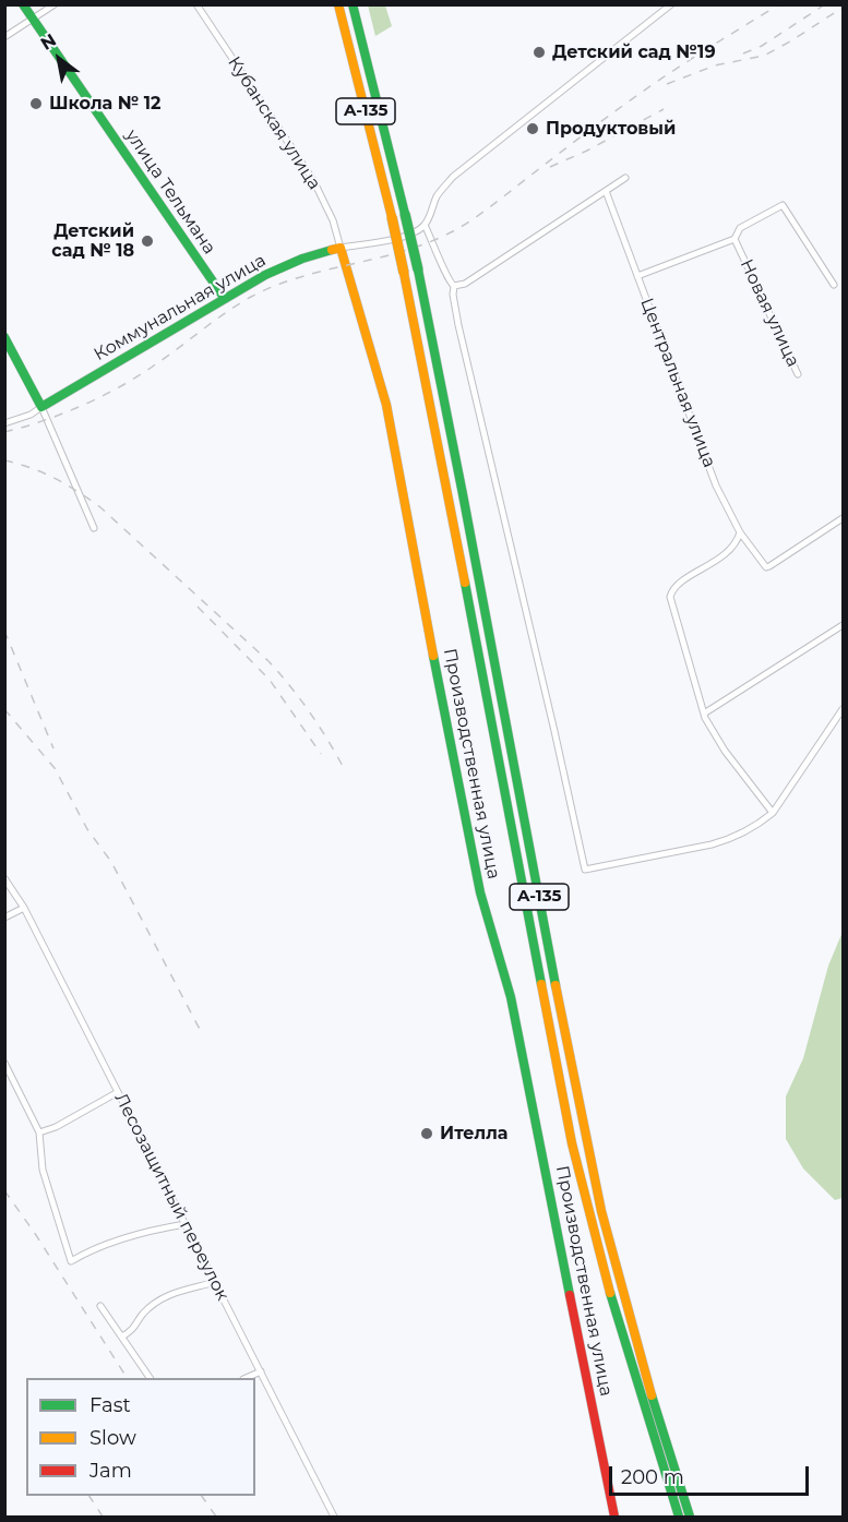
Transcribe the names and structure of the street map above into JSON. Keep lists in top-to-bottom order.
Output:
{
  "streets": {
    "main road": [
      "А-135",
      "улица Тельмана",
      "Коммунальная улица",
      "Производственная улица"
    ],
    "street": [
      "Кубанская улица",
      "Новая улица",
      "Центральная улица",
      "Лесозащитный переулок"
    ]
  },
  "crossings": [
    ["Кубанская улица", "Коммунальная улица"],
    ["Кубанская улица", "Производственная улица"],
    ["улица Тельмана", "Коммунальная улица"],
    ["Коммунальная улица", "Производственная улица"],
    ["Новая улица", "Центральная улица"]
  ],
  "places": [
    "Детский сад №19",
    "Школа № 12",
    "Продуктовый",
    "Детский сад № 18",
    "Ителла"
  ],
  "legend": ["Fast", "Slow", "Jam"],
  "scale_bar": "200 m",
  "north": "top left"
}
